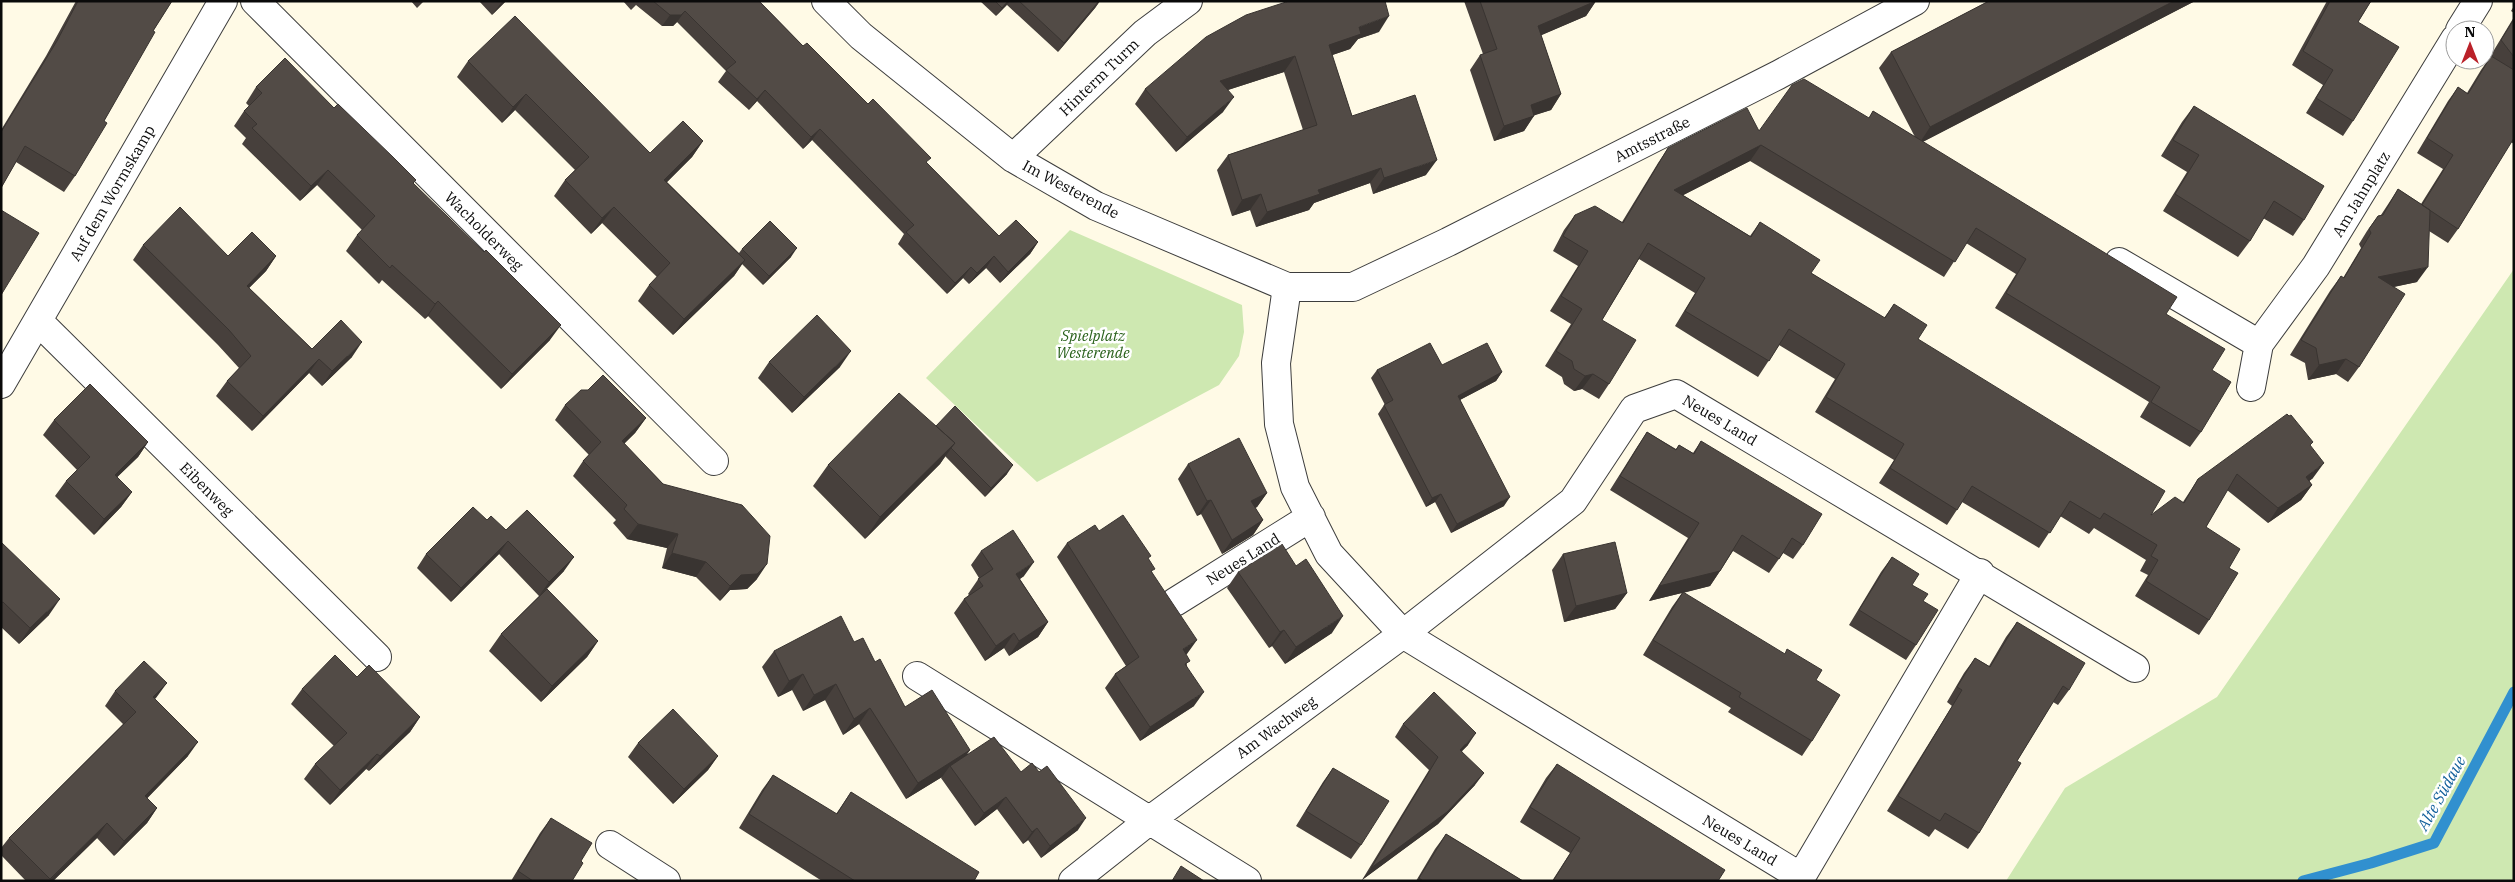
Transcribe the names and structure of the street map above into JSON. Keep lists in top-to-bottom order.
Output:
{
  "streets": {
    "street": [
      "Hinterm Turm",
      "Amtsstraße",
      "Im Westerende",
      "Auf dem Wormskamp",
      "Am Jahnplatz",
      "Wacholderweg",
      "Neues Land",
      "Eibenweg",
      "Am Wachweg"
    ]
  },
  "crossings": [
    ["Hinterm Turm", "Im Westerende"],
    ["Amtsstraße", "Im Westerende"],
    ["Im Westerende", "Neues Land"],
    ["Auf dem Wormskamp", "Eibenweg"],
    ["Neues Land", "Am Wachweg"]
  ],
  "water": ["Alte Südaue"],
  "parks": ["Spielplatz Westerende"],
  "north": "top"
}
